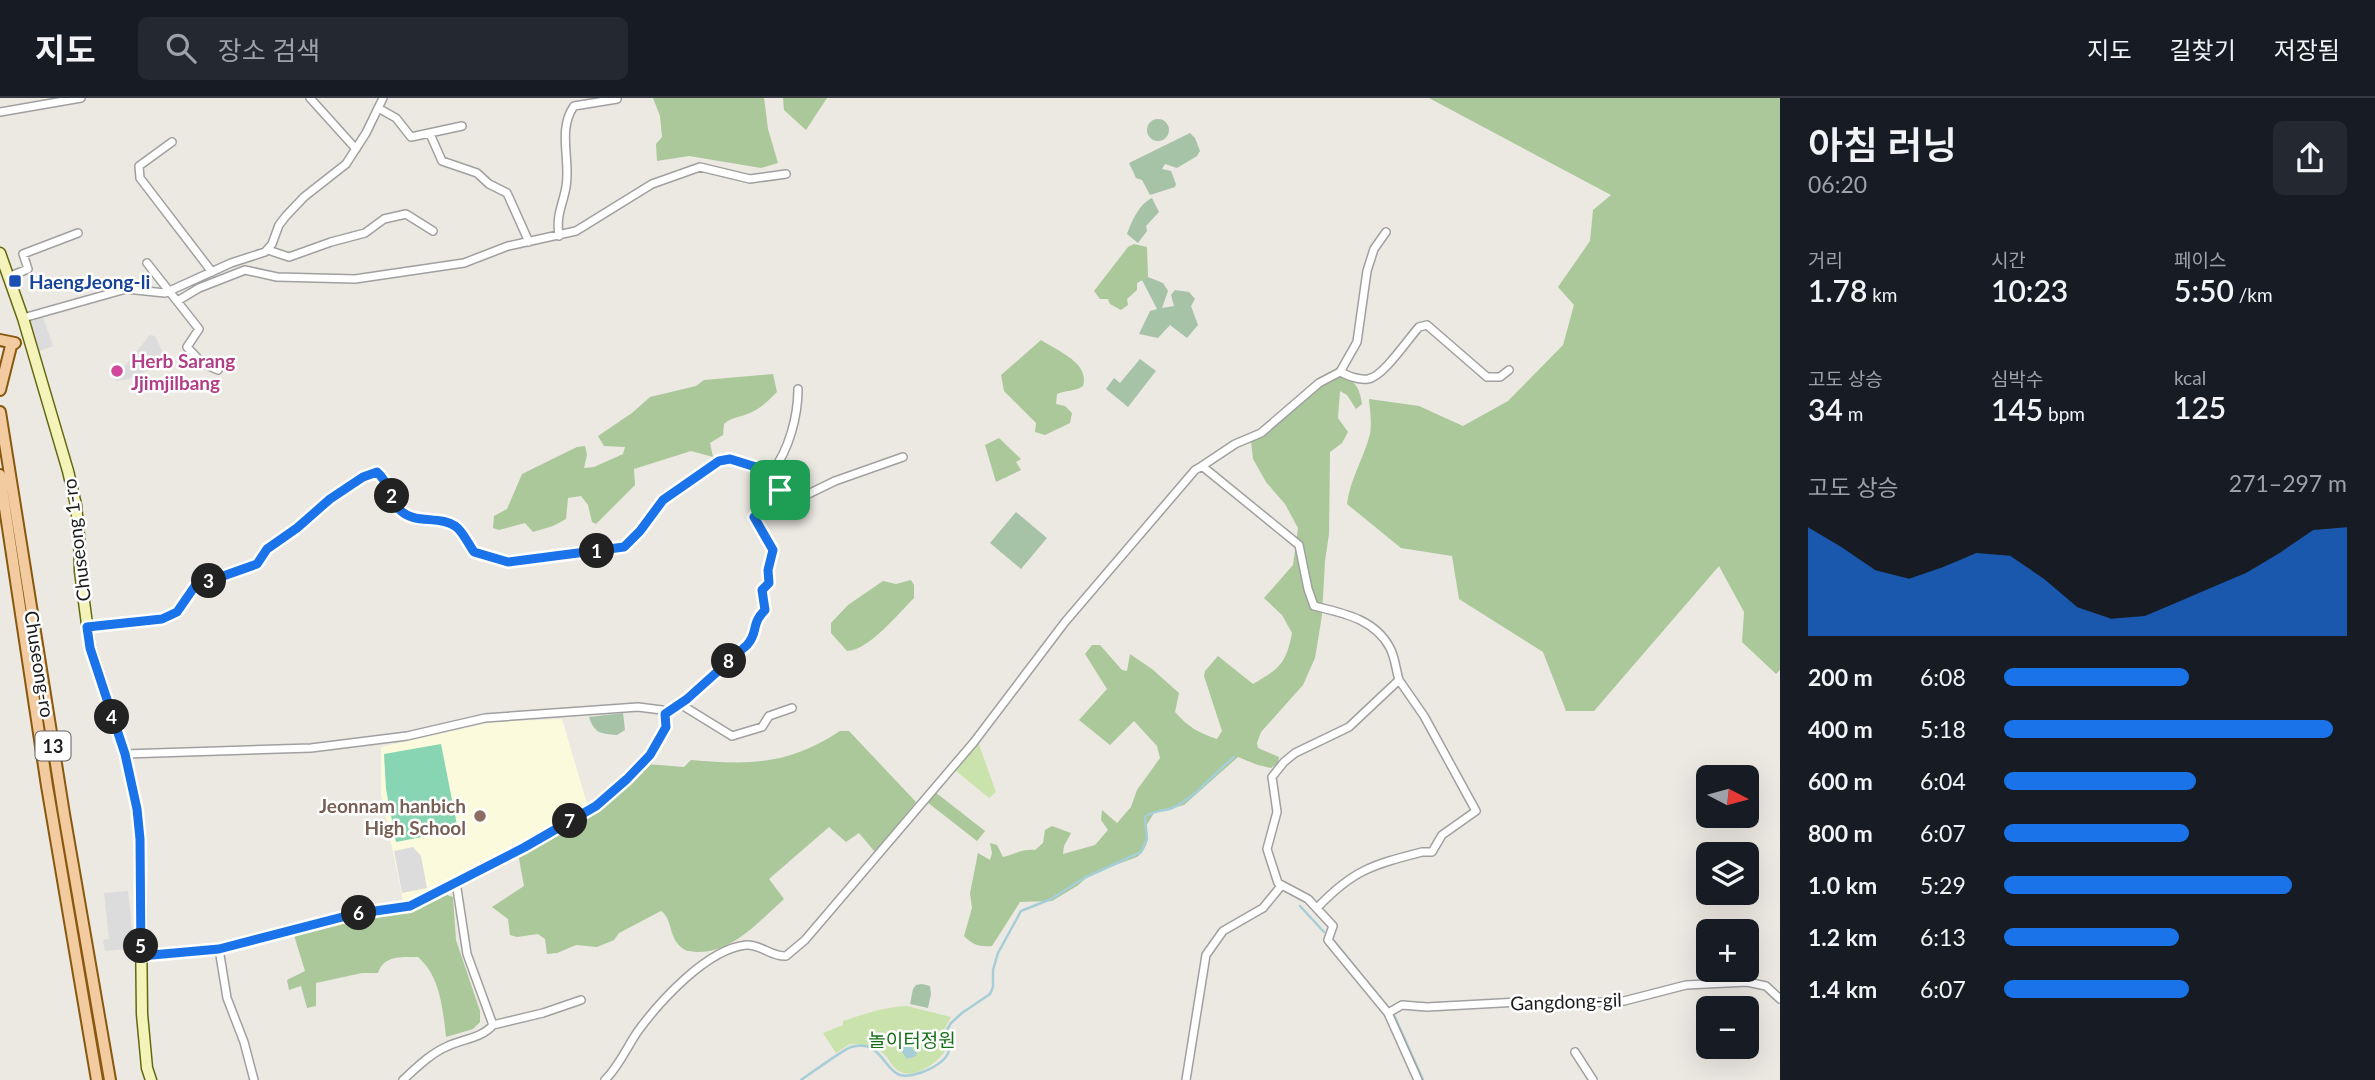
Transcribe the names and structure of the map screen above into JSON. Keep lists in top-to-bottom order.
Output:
{
  "streets": {
    "main road": ["Chuseong-ro", "13"],
    "street": ["Chuseong 1-ro", "Gangdong-gil"]
  },
  "parks": ["놀이터정원"],
  "places": {
    "transit": ["HaengJeong-li"],
    "other": ["Herb Sarang Jjimjilbang", "Jeonnam hanbich High School"]
  },
  "north": "right",
  "page": {
    "header": "지도",
    "search": "장소 검색",
    "nav": ["지도", "길찾기", "저장됨"],
    "heading": ["아침 러닝", "06:20"],
    "stats": [
      ["거리", "1.78 km"],
      ["시간", "10:23"],
      ["페이스", "5:50 /km"],
      ["고도 상승", "34 m"],
      ["심박수", "145 bpm"],
      ["kcal", "125"]
    ],
    "chart": ["고도 상승", "271–297 m"],
    "pins": [
      "2",
      "1",
      "3",
      "8",
      "4",
      "7",
      "6",
      "5"
    ],
    "list": [
      {
        "name": "200 m",
        "note": "6:08"
      },
      {
        "name": "400 m",
        "note": "5:18"
      },
      {
        "name": "600 m",
        "note": "6:04"
      },
      {
        "name": "800 m",
        "note": "6:07"
      },
      {
        "name": "1.0 km",
        "note": "5:29"
      },
      {
        "name": "1.2 km",
        "note": "6:13"
      },
      {
        "name": "1.4 km",
        "note": "6:07"
      }
    ],
    "map_buttons": ["+", "−"]
  }
}
